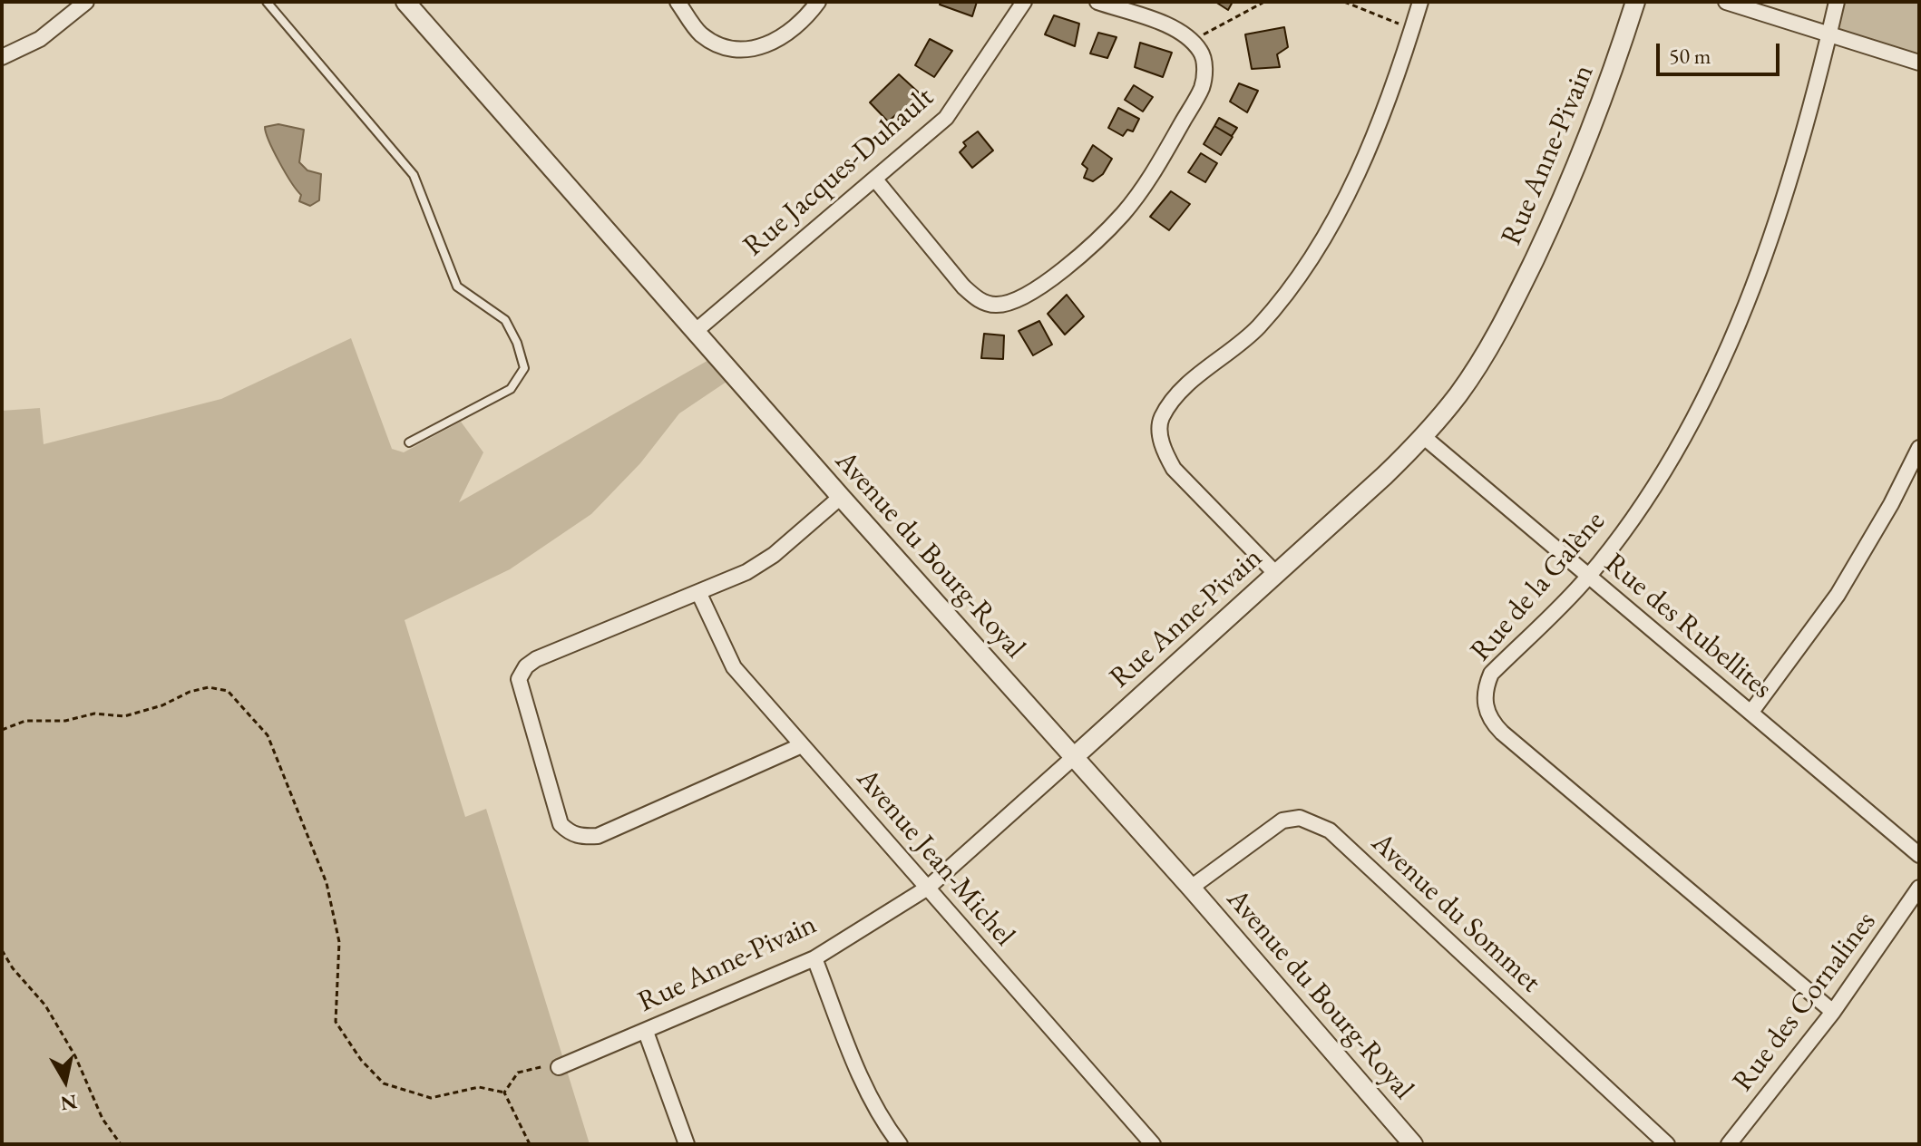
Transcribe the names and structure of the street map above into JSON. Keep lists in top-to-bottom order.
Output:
{
  "streets": {
    "street": [
      "Rue Anne-Pivain",
      "Rue Jacques-Duhault",
      "Avenue du Bourg-Royal",
      "Rue de la Galène",
      "Rue des Rubellites",
      "Avenue Jean-Michel",
      "Avenue du Sommet",
      "Rue des Cornalines"
    ]
  },
  "crossings": [
    ["Rue Anne-Pivain", "Avenue du Bourg-Royal"],
    ["Rue Anne-Pivain", "Rue des Rubellites"],
    ["Rue Anne-Pivain", "Avenue Jean-Michel"],
    ["Rue Jacques-Duhault", "Avenue du Bourg-Royal"],
    ["Avenue du Bourg-Royal", "Avenue du Sommet"],
    ["Rue de la Galène", "Rue des Rubellites"],
    ["Rue de la Galène", "Rue des Cornalines"]
  ],
  "scale_bar": "50 m",
  "north": "bottom"
}
